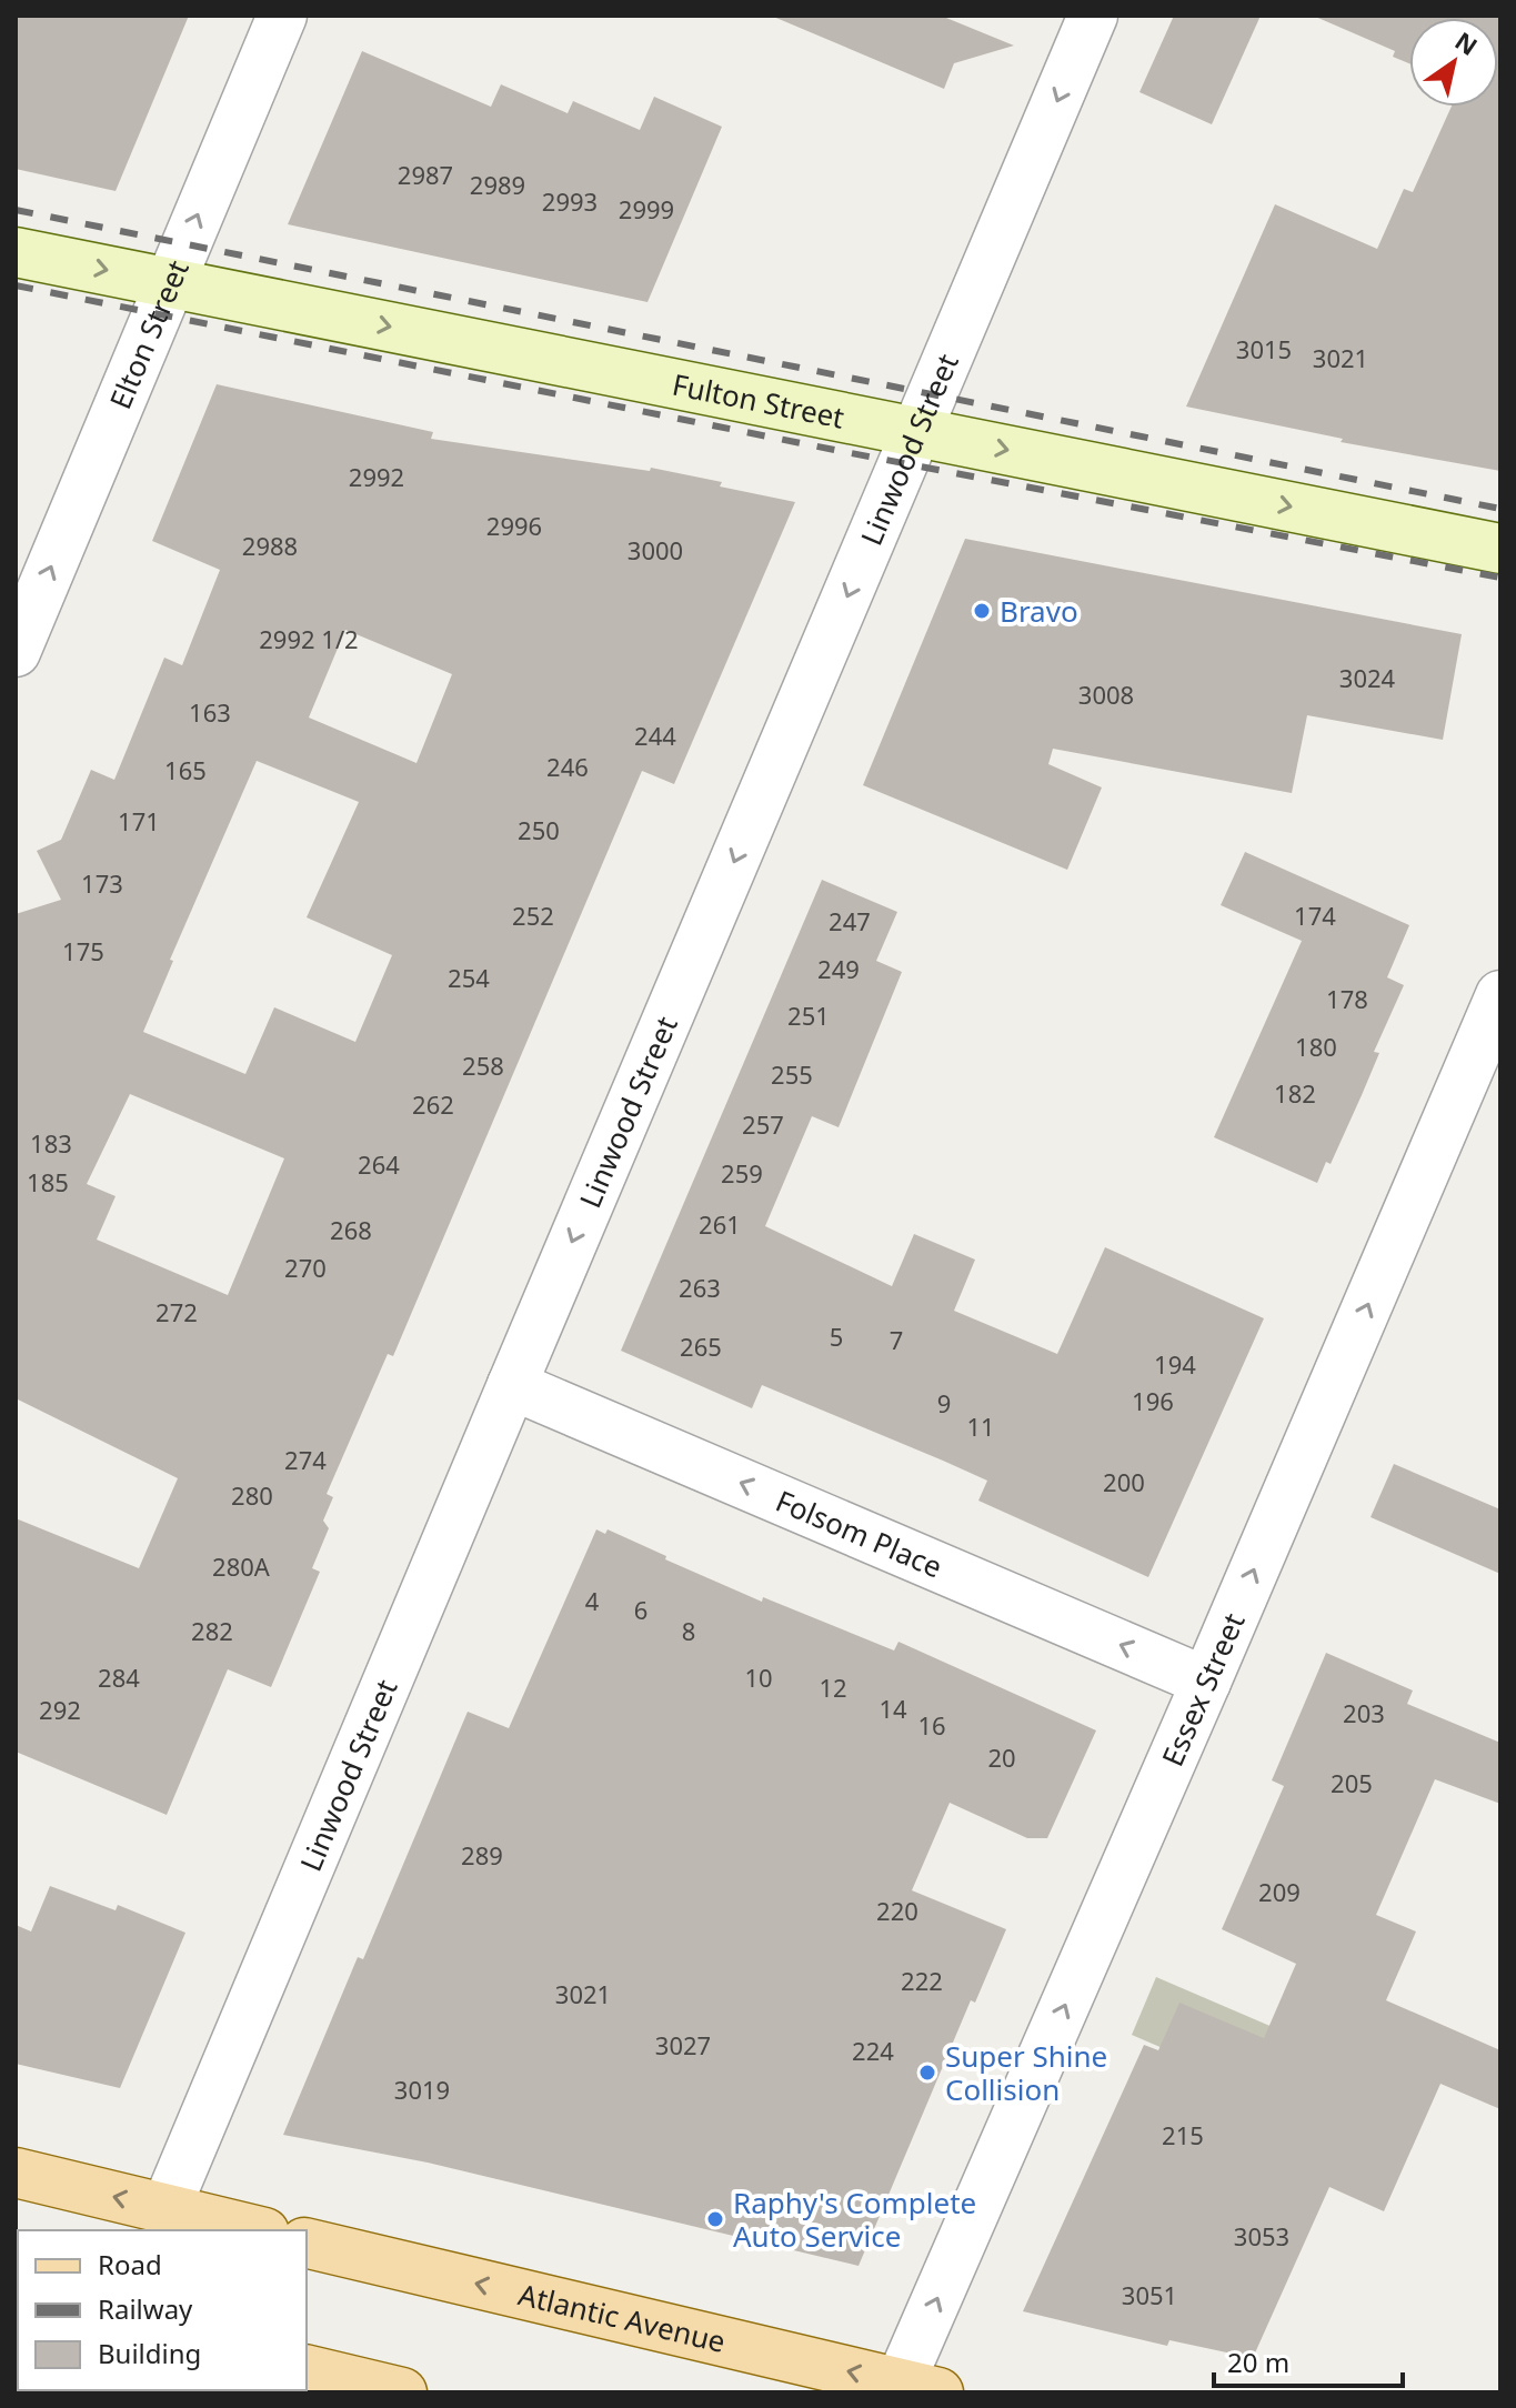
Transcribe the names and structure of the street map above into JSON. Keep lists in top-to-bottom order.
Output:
{
  "streets": {
    "main road": ["Atlantic Avenue"],
    "street": [
      "Elton Street",
      "Fulton Street",
      "Linwood Street",
      "Folsom Place",
      "Essex Street"
    ]
  },
  "crossings": [
    ["Elton Street", "Fulton Street"],
    ["Fulton Street", "Linwood Street"],
    ["Linwood Street", "Folsom Place"],
    ["Folsom Place", "Essex Street"],
    ["Essex Street", "Atlantic Avenue"]
  ],
  "one_way": [
    "Elton Street",
    "Fulton Street",
    "Linwood Street",
    "Folsom Place",
    "Essex Street",
    "Atlantic Avenue"
  ],
  "places": ["Bravo", "Super Shine Collision", "Raphy's Complete Auto Service"],
  "house_numbers": [
    "2987",
    "2989",
    "2993",
    "2999",
    "3015",
    "3021",
    "2992",
    "2996",
    "2988",
    "3000",
    "2992 1/2",
    "3024",
    "3008",
    "163",
    "244",
    "246",
    "165",
    "171",
    "250",
    "173",
    "252",
    "174",
    "247",
    "175",
    "249",
    "254",
    "178",
    "251",
    "180",
    "258",
    "255",
    "182",
    "262",
    "257",
    "183",
    "264",
    "259",
    "185",
    "261",
    "268",
    "270",
    "263",
    "272",
    "5",
    "7",
    "265",
    "194",
    "196",
    "9",
    "11",
    "274",
    "200",
    "280",
    "280A",
    "4",
    "6",
    "282",
    "8",
    "284",
    "10",
    "12",
    "14",
    "292",
    "203",
    "16",
    "20",
    "205",
    "289",
    "209",
    "220",
    "222",
    "3021",
    "3027",
    "224",
    "3019",
    "215",
    "3053",
    "3051"
  ],
  "legend": ["Road", "Railway", "Building"],
  "scale_bar": "20 m",
  "north": "top right"
}
